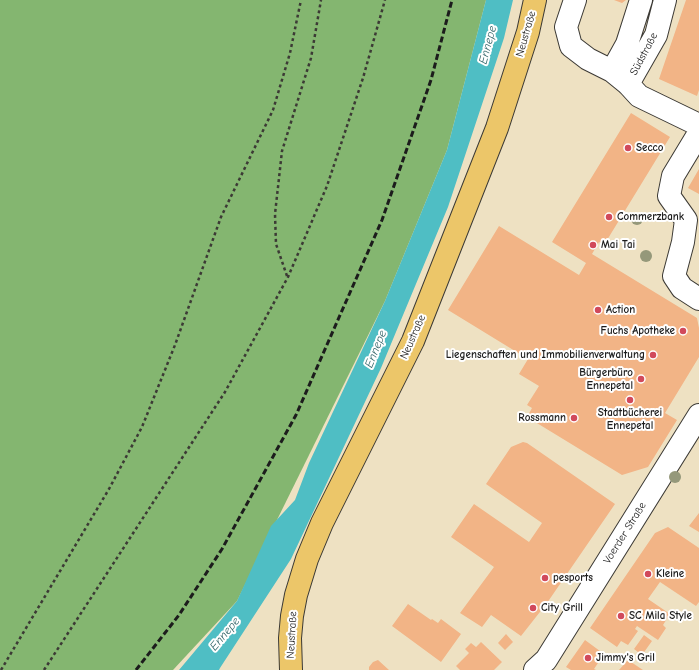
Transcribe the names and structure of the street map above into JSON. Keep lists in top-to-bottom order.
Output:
{
  "streets": {
    "main road": ["Neustraße"],
    "street": ["Südstraße", "Voerder Straße"]
  },
  "water": ["Ennepe"],
  "places": [
    "Secco",
    "Commerzbank",
    "Mai Tai",
    "Action",
    "Fuchs Apotheke",
    "Liegenschaften und Immobilienverwaltung",
    "Bürgerbüro Ennepetal",
    "Stadtbücherei Ennepetal",
    "Rossmann",
    "Kleine",
    "pesports",
    "City Grill",
    "SC Mila Style",
    "Jimmy's Gril"
  ]
}
